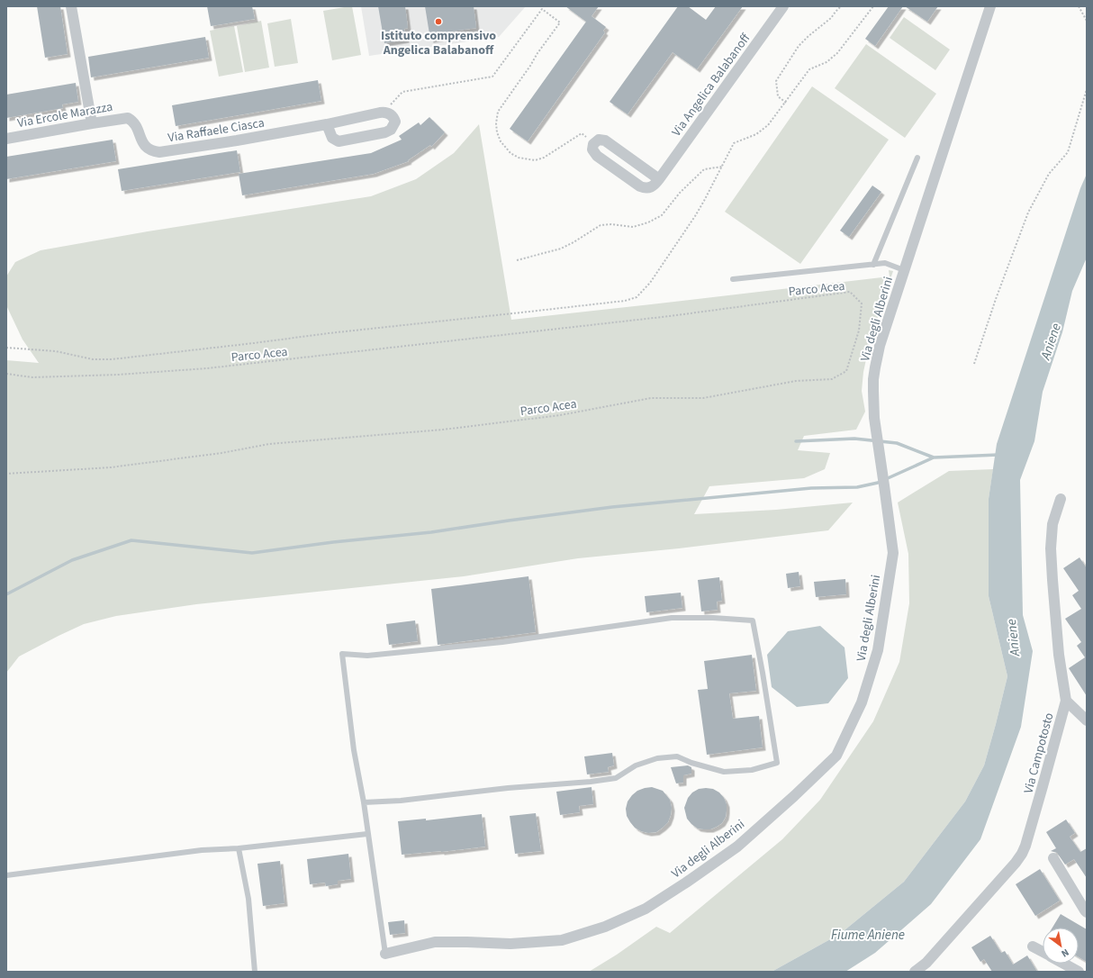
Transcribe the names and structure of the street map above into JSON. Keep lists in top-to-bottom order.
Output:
{
  "streets": {
    "street": [
      "Via Angelica Balabanoff",
      "Via Ercole Marazza",
      "Via Raffaele Ciasca",
      "Via degli Alberini",
      "Via Campotosto"
    ],
    "path": ["Parco Acea"]
  },
  "crossings": [
    ["Via Ercole Marazza", "Via Raffaele Ciasca"]
  ],
  "water": ["Aniene", "Fiume Aniene"],
  "places": ["Istituto comprensivo Angelica Balabanoff"],
  "north": "bottom right"
}
